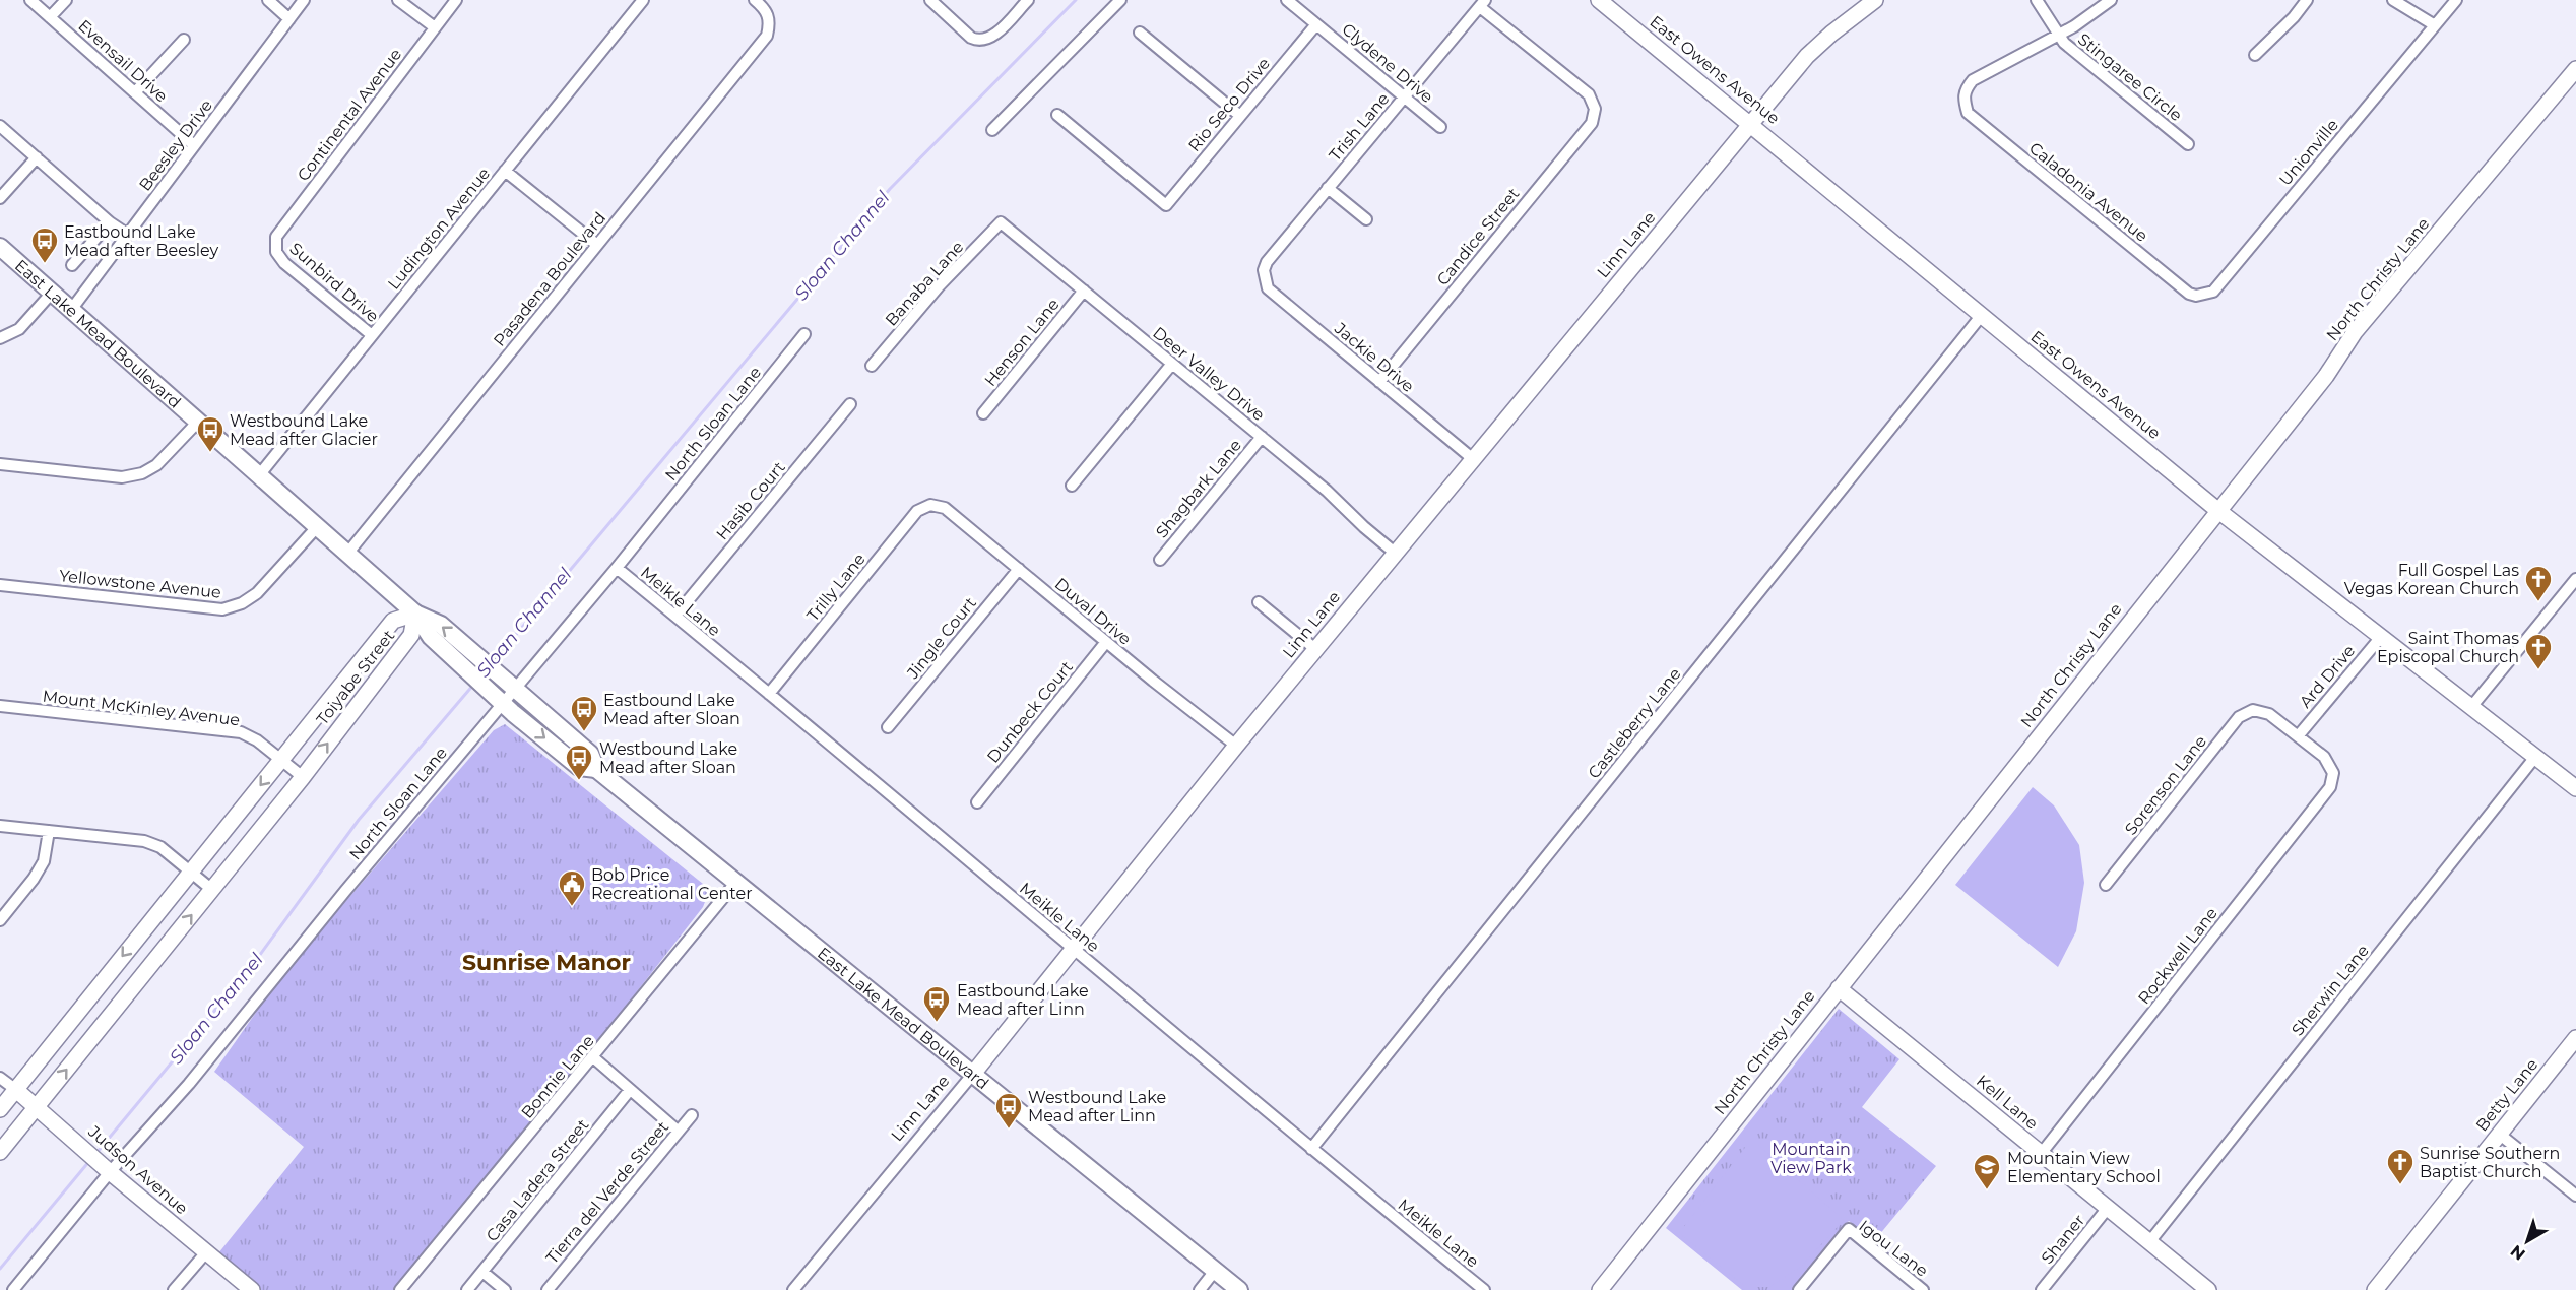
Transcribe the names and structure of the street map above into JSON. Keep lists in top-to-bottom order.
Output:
{
  "streets": {
    "main road": ["East Lake Mead Boulevard"],
    "street": [
      "Evensail Drive",
      "Clydene Drive",
      "East Owens Avenue",
      "Stingaree Circle",
      "Rio Seco Drive",
      "Continental Avenue",
      "Trish Lane",
      "Beesley Drive",
      "Unionville",
      "Caladonia Avenue",
      "Ludington Avenue",
      "Candice Street",
      "Linn Lane",
      "Pasadena Boulevard",
      "North Christy Lane",
      "Sunbird Drive",
      "Banaba Lane",
      "Henson Lane",
      "Jackie Drive",
      "Deer Valley Drive",
      "North Sloan Lane",
      "Shagbark Lane",
      "Hasib Court",
      "Yellowstone Avenue",
      "Trilly Lane",
      "Meikle Lane",
      "Duval Drive",
      "Jingle Court",
      "Ard Drive",
      "Toiyabe Street",
      "Mount McKinley Avenue",
      "Dunbeck Court",
      "Castleberry Lane",
      "Sorenson Lane",
      "Rockwell Lane",
      "Sherwin Lane",
      "Bonnie Lane",
      "Betty Lane",
      "Kell Lane",
      "Judson Avenue",
      "Casa Ladera Street",
      "Tierra del Verde Street",
      "Shaner",
      "Igou Lane"
    ]
  },
  "crossings": [
    ["Evensail Drive", "Beesley Drive"],
    ["Clydene Drive", "Rio Seco Drive"],
    ["Clydene Drive", "Trish Lane"],
    ["East Owens Avenue", "Linn Lane"],
    ["East Owens Avenue", "North Christy Lane"],
    ["East Owens Avenue", "Ard Drive"],
    ["East Owens Avenue", "Castleberry Lane"],
    ["East Owens Avenue", "Sherwin Lane"],
    ["Stingaree Circle", "Caladonia Avenue"],
    ["Continental Avenue", "Sunbird Drive"],
    ["Trish Lane", "Candice Street"],
    ["Trish Lane", "Jackie Drive"],
    ["Beesley Drive", "East Lake Mead Boulevard"],
    ["Unionville", "Caladonia Avenue"],
    ["Ludington Avenue", "Sunbird Drive"],
    ["Ludington Avenue", "East Lake Mead Boulevard"],
    ["Candice Street", "Jackie Drive"],
    ["Linn Lane", "East Lake Mead Boulevard"],
    ["Linn Lane", "Jackie Drive"],
    ["Linn Lane", "Deer Valley Drive"],
    ["Linn Lane", "Meikle Lane"],
    ["Linn Lane", "Duval Drive"],
    ["Pasadena Boulevard", "East Lake Mead Boulevard"],
    ["North Christy Lane", "Kell Lane"],
    ["Banaba Lane", "Deer Valley Drive"],
    ["East Lake Mead Boulevard", "North Sloan Lane"],
    ["East Lake Mead Boulevard", "Yellowstone Avenue"],
    ["East Lake Mead Boulevard", "Toiyabe Street"],
    ["East Lake Mead Boulevard", "Bonnie Lane"],
    ["Henson Lane", "Deer Valley Drive"],
    ["Deer Valley Drive", "Shagbark Lane"],
    ["North Sloan Lane", "Meikle Lane"],
    ["North Sloan Lane", "Judson Avenue"],
    ["Hasib Court", "Meikle Lane"],
    ["Trilly Lane", "Meikle Lane"],
    ["Trilly Lane", "Duval Drive"],
    ["Meikle Lane", "Castleberry Lane"],
    ["Duval Drive", "Jingle Court"],
    ["Duval Drive", "Dunbeck Court"],
    ["Ard Drive", "Sorenson Lane"],
    ["Ard Drive", "Rockwell Lane"],
    ["Toiyabe Street", "Mount McKinley Avenue"],
    ["Toiyabe Street", "Judson Avenue"],
    ["Sorenson Lane", "Rockwell Lane"],
    ["Rockwell Lane", "Kell Lane"],
    ["Sherwin Lane", "Kell Lane"],
    ["Kell Lane", "Shaner"]
  ],
  "districts": ["Sunrise Manor"],
  "water": ["Sloan Channel"],
  "parks": ["Mountain View Park"],
  "places": {
    "bus stop": [
      "Eastbound Lake Mead after Beesley",
      "Westbound Lake Mead after Glacier",
      "Eastbound Lake Mead after Sloan",
      "Westbound Lake Mead after Sloan",
      "Eastbound Lake Mead after Linn",
      "Westbound Lake Mead after Linn"
    ],
    "church": ["Full Gospel Las Vegas Korean Church", "Saint Thomas Episcopal Church", "Sunrise Southern Baptist Church"],
    "public building": ["Bob Price Recreational Center"],
    "school or university": ["Mountain View Elementary School"]
  },
  "north": "bottom left"
}
